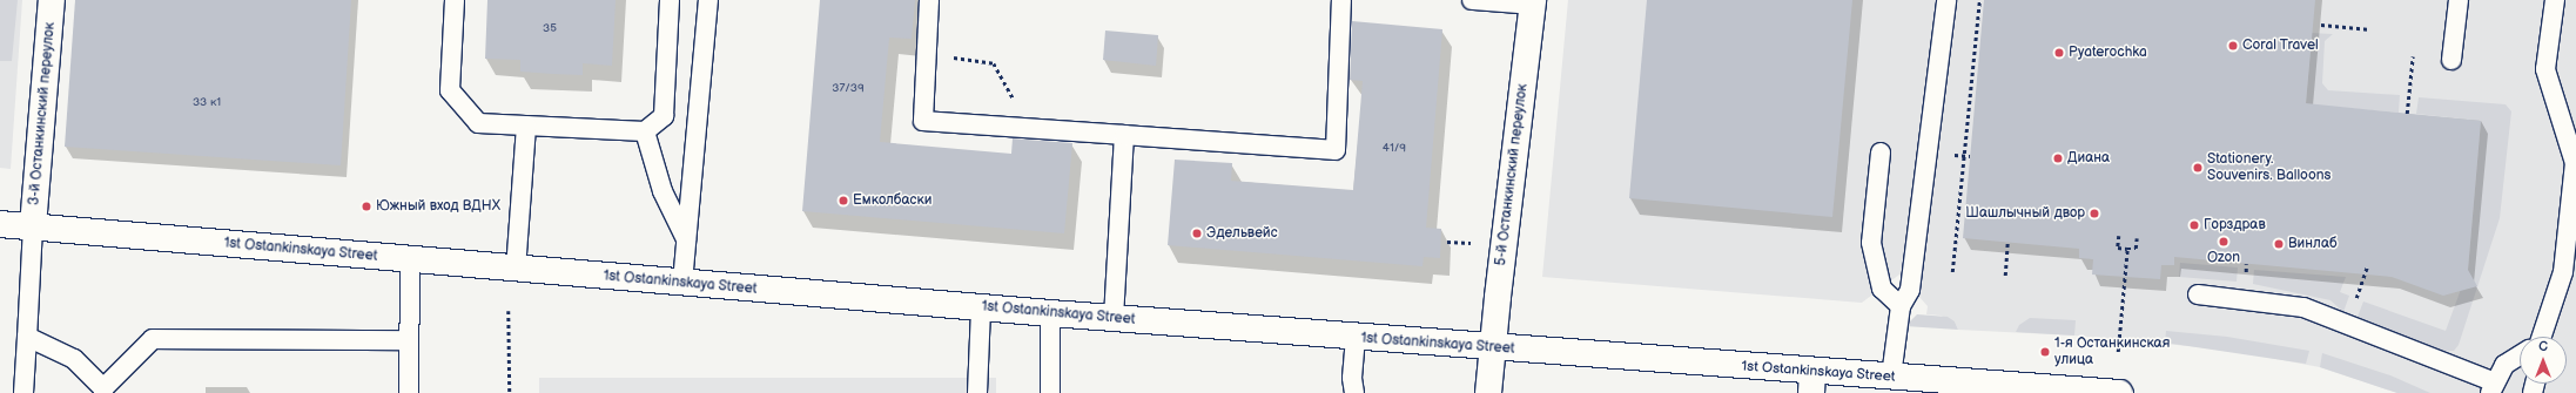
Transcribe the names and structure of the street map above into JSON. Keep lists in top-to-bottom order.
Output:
{
  "streets": {
    "street": ["3-й Останкинский переулок", "5-й Останкинский переулок", "1st Ostankinskaya Street"]
  },
  "crossings": [
    ["3-й Останкинский переулок", "1st Ostankinskaya Street"],
    ["5-й Останкинский переулок", "1st Ostankinskaya Street"]
  ],
  "places": [
    "Coral Travel",
    "Pyaterochka",
    "Диана",
    "Stationery. Souvenirs. Balloons",
    "Емколбаски",
    "Южный вход ВДНХ",
    "Шашлычный двор",
    "Горздрав",
    "Эдельвейс",
    "Ozon",
    "Винлаб",
    "1-я Останкинская улица"
  ],
  "house_numbers": [
    "35",
    "37/39",
    "33 к1",
    "41/9"
  ],
  "north": "top"
}
